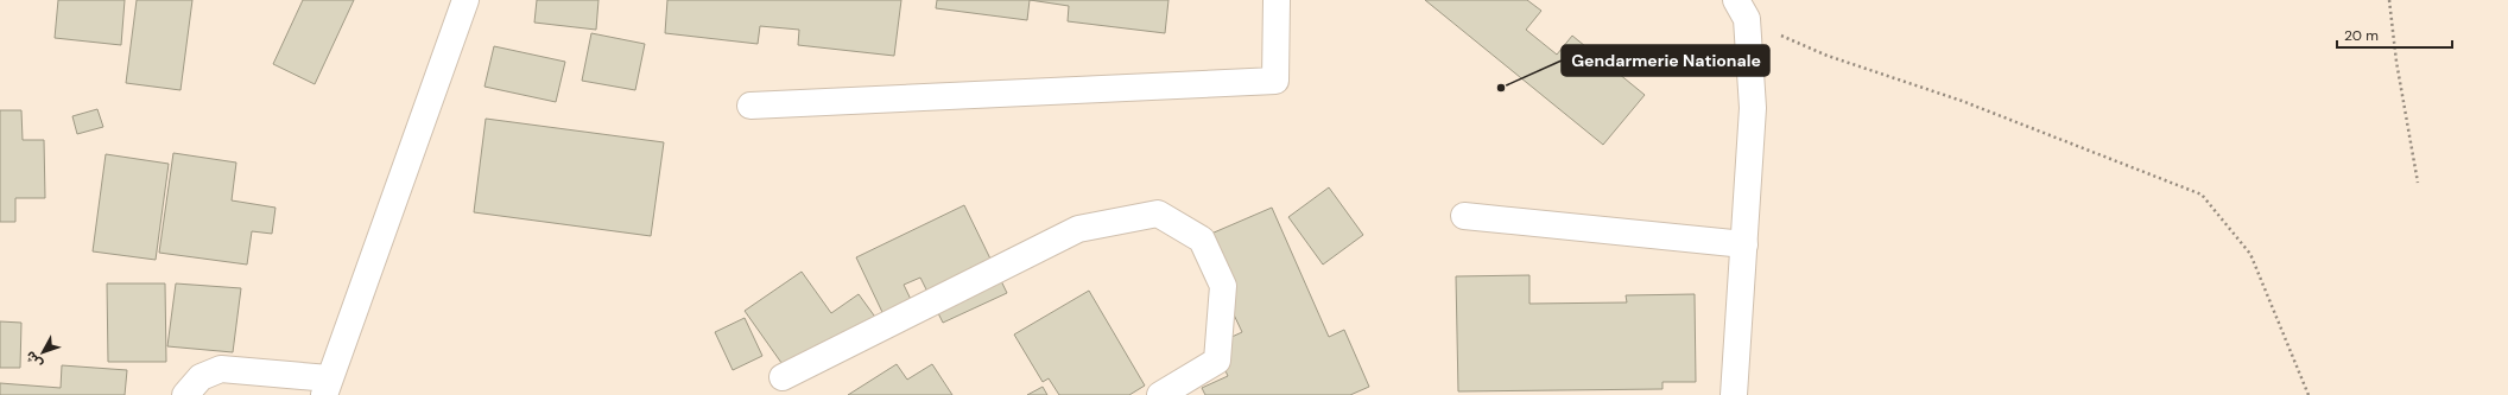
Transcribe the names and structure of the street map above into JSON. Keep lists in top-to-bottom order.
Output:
{
  "places": ["Gendarmerie Nationale"],
  "scale_bar": "20 m",
  "north": "bottom left"
}
